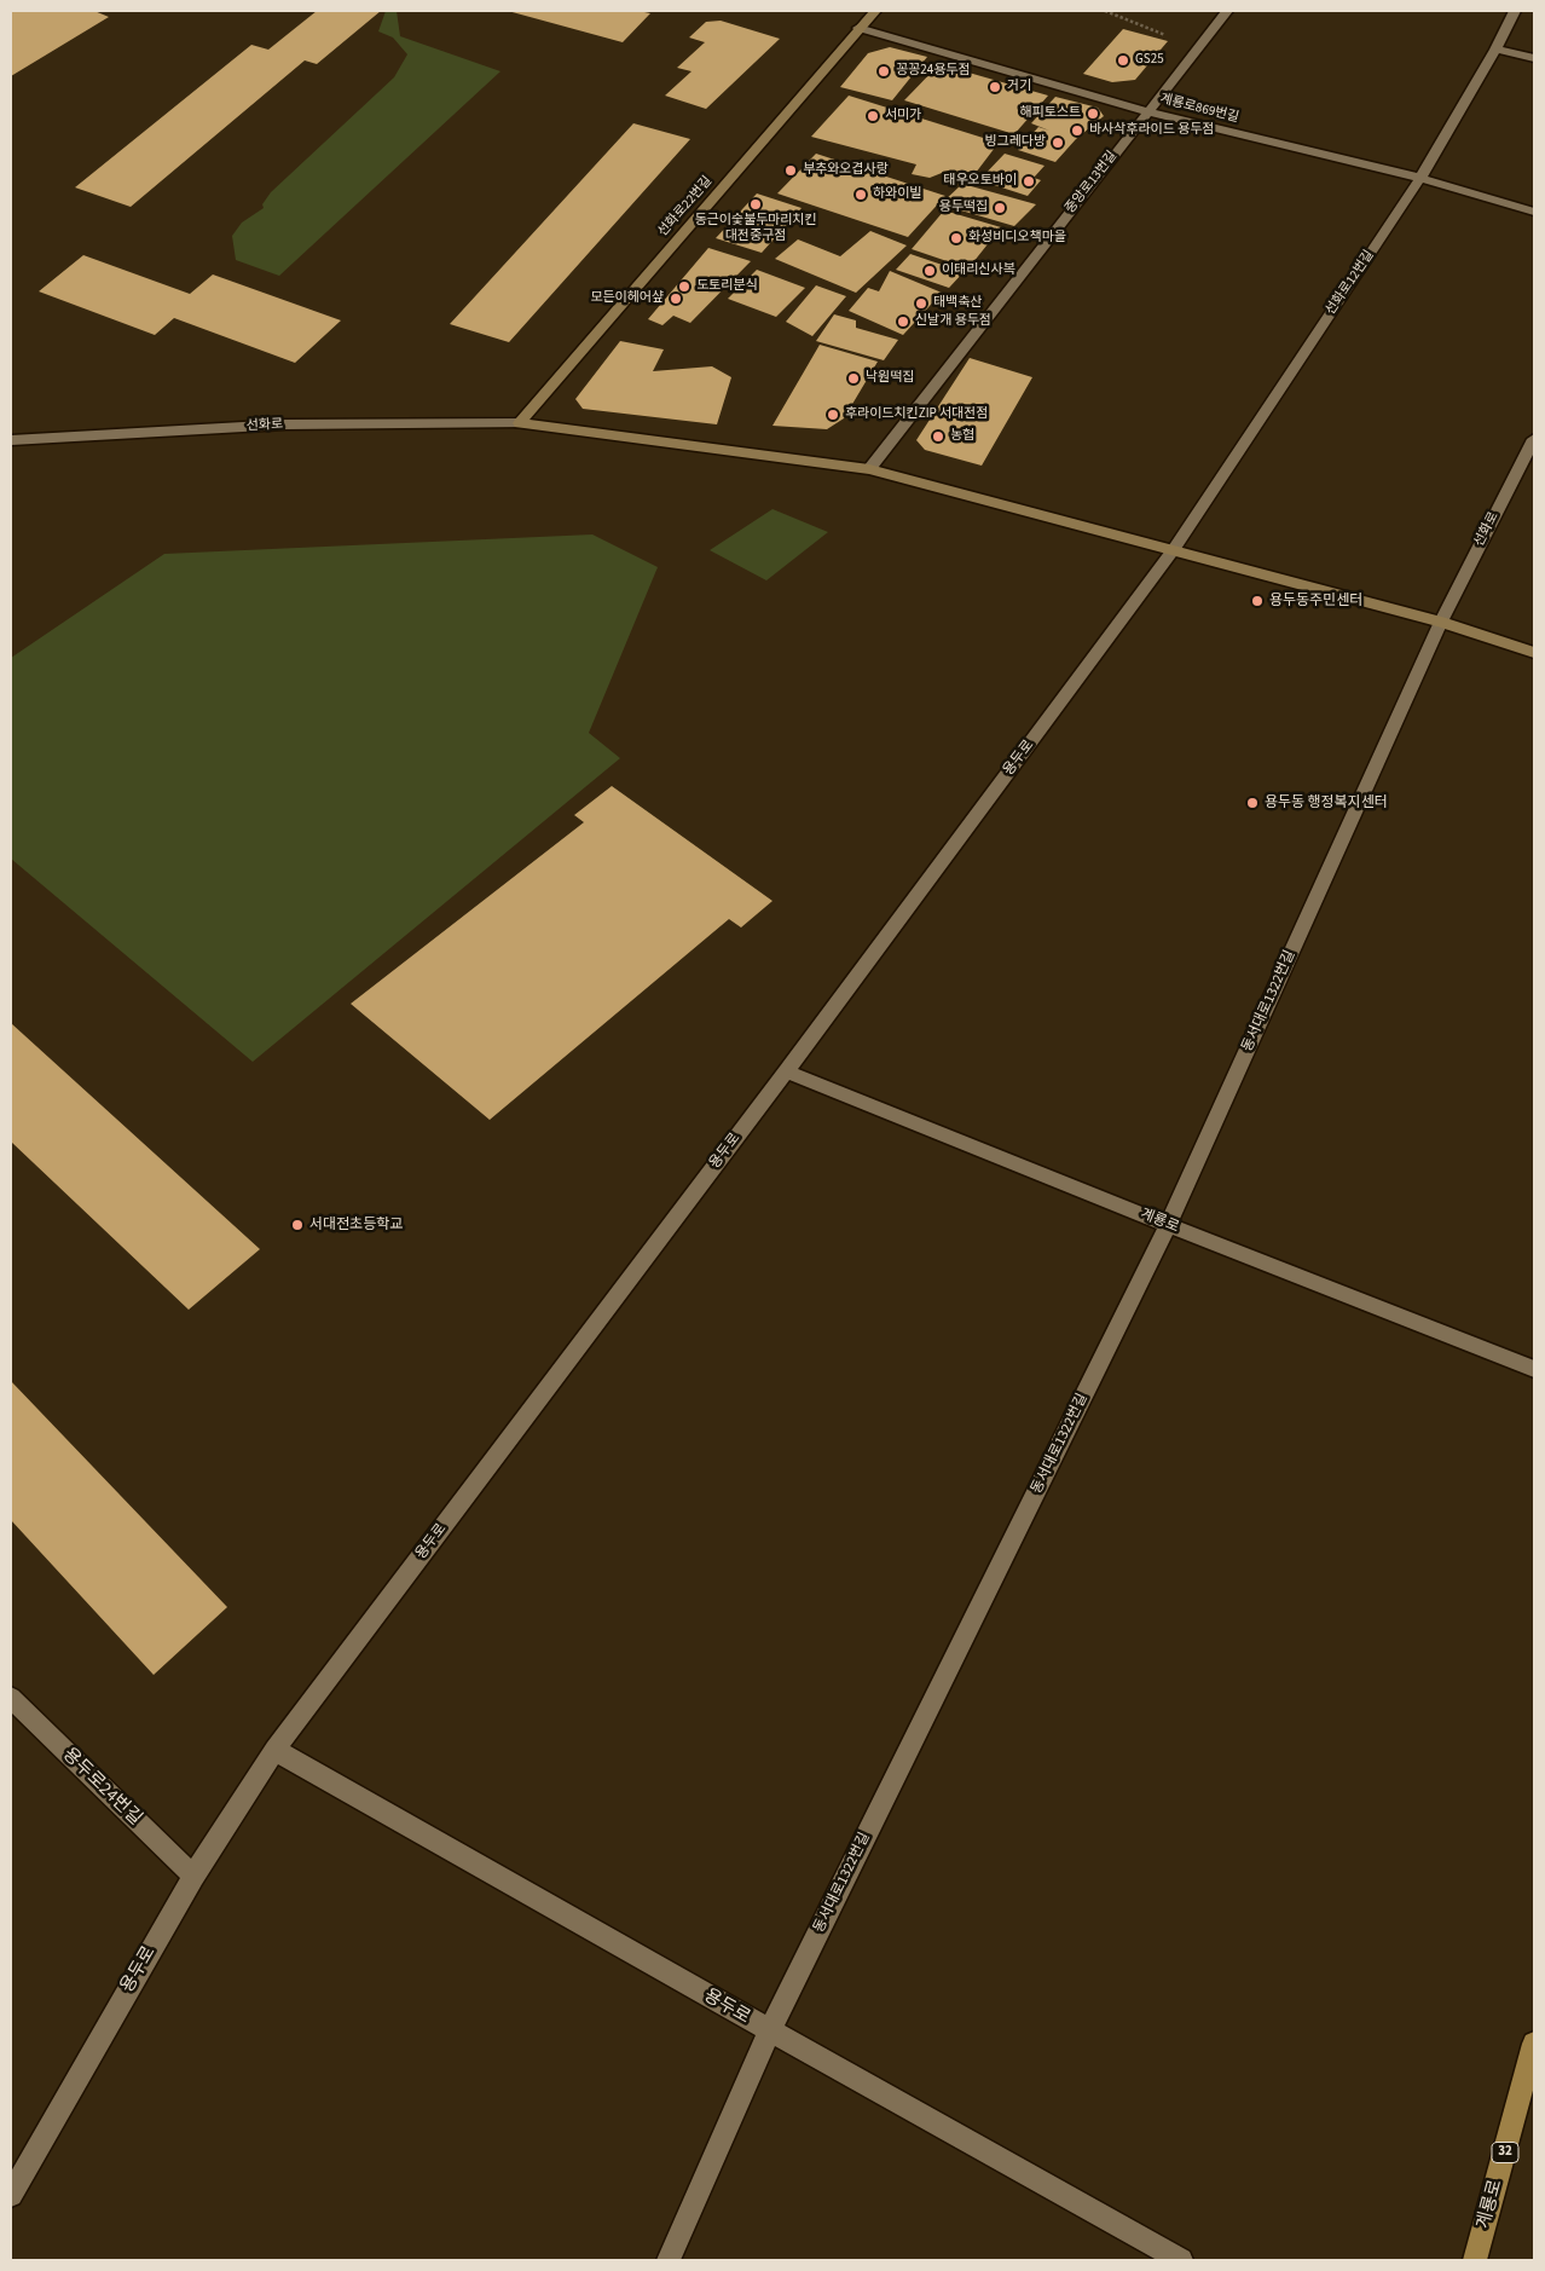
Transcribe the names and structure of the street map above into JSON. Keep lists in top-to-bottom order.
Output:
{
  "streets": {
    "main road": ["선화로22번길", "계룡로", "32"],
    "street": [
      "계룡로869번길",
      "중앙로13번길",
      "선화로12번길",
      "선화로",
      "용두로",
      "동서대로1322번길",
      "용두로24번길"
    ]
  },
  "crossings": [
    ["계룡로869번길", "중앙로13번길"],
    ["계룡로869번길", "선화로22번길"],
    ["계룡로869번길", "선화로12번길"],
    ["선화로22번길", "선화로"],
    ["선화로12번길", "용두로"],
    ["선화로", "동서대로1322번길"],
    ["용두로", "동서대로1322번길"],
    ["용두로", "계룡로"],
    ["용두로", "용두로24번길"],
    ["동서대로1322번길", "계룡로"]
  ],
  "places": [
    "GS25",
    "꽁꽁24용두점",
    "거기",
    "해피토스트",
    "서미가",
    "바사삭후라이드 용두점",
    "빙그레다방",
    "부추와오겹사랑",
    "태우오토바이",
    "하와이빌",
    "동근이숯불두마리치킨 대전중구점",
    "용두떡집",
    "화성비디오책마을",
    "이태리신사복",
    "도토리분식",
    "모든이헤어샾",
    "태백축산",
    "신날개 용두점",
    "낙원떡집",
    "후라이드치킨ZIP 서대전점",
    "농협",
    "용두동주민센터",
    "용두동 행정복지센터",
    "서대전초등학교"
  ]
}
